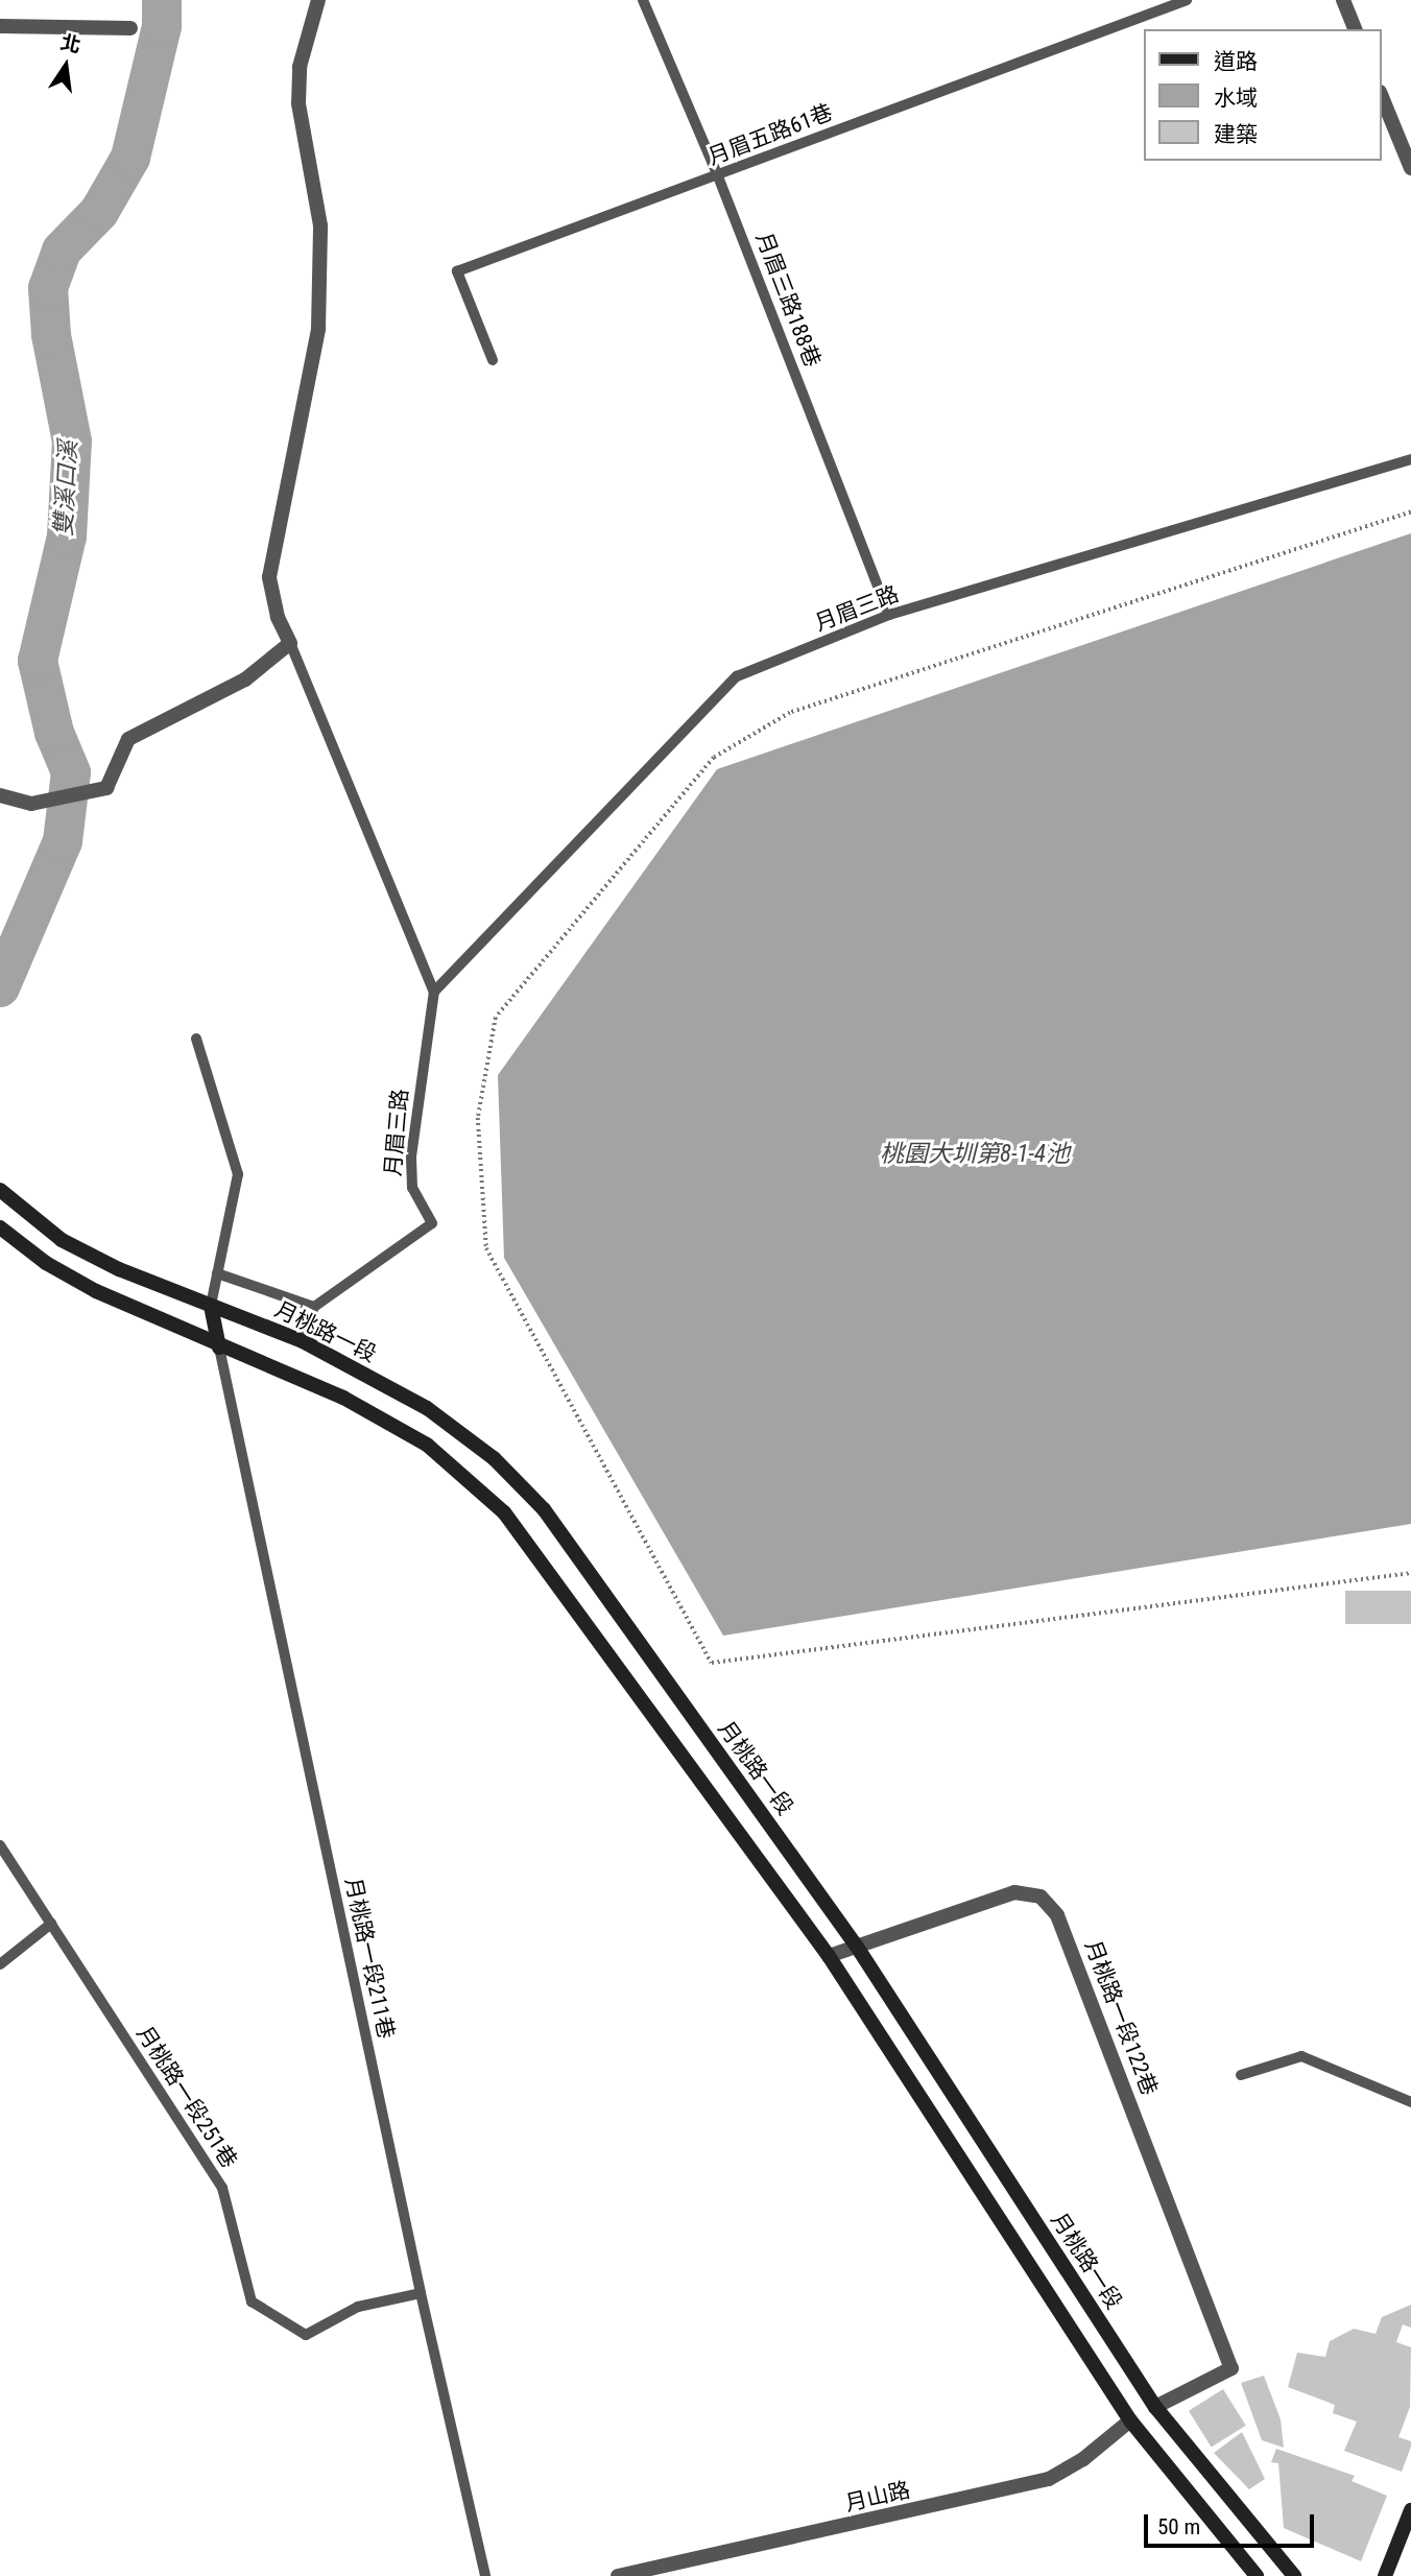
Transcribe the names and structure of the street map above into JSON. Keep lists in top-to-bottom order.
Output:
{
  "streets": {
    "street": ["月桃路一段", "月桃路一段122巷", "月山路"],
    "lane": [
      "月眉五路61巷",
      "月眉三路188巷",
      "月眉三路",
      "月桃路一段211巷",
      "月桃路一段251巷"
    ]
  },
  "crossings": [
    ["月眉五路61巷", "月眉三路188巷"],
    ["月眉三路188巷", "月眉三路"],
    ["月桃路一段", "月桃路一段122巷"],
    ["月桃路一段211巷", "月桃路一段251巷"]
  ],
  "water": ["雙溪口溪", "桃園大圳第8-1-4池"],
  "legend": ["道路", "水域", "建築"],
  "scale_bar": "50 m",
  "north": "top"
}
